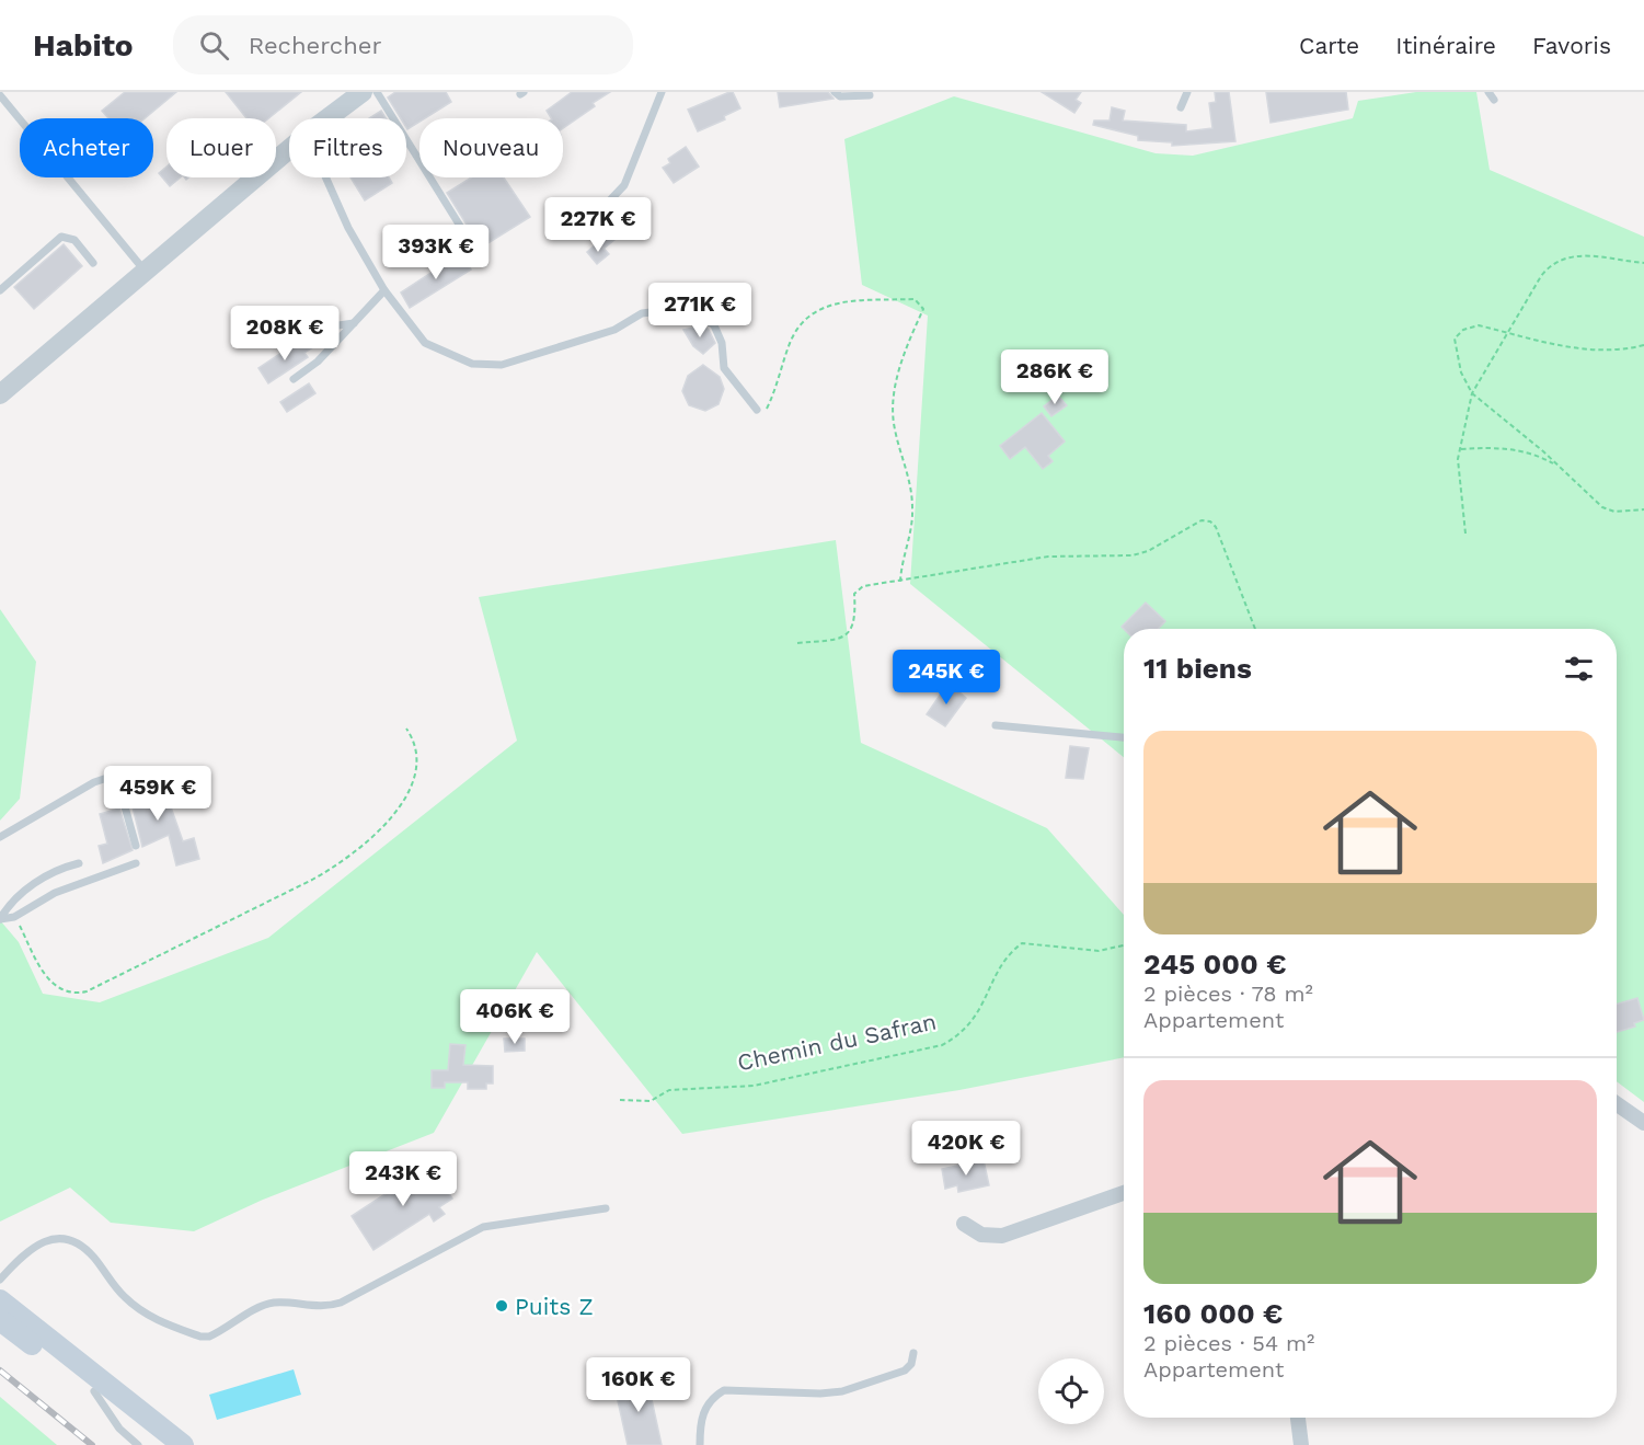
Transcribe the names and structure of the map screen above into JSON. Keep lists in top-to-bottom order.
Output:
{
  "streets": {
    "path": ["Chemin du Safran"]
  },
  "places": ["Puits Z"],
  "page": {
    "header": "Habito",
    "search": "Rechercher",
    "nav": ["Carte", "Itinéraire", "Favoris"],
    "chip": [
      "Acheter",
      "Louer",
      "Filtres",
      "Nouveau"
    ],
    "price": [
      "227K €",
      "393K €",
      "271K €",
      "208K €",
      "286K €",
      "245K €",
      "459K €",
      "406K €",
      "420K €",
      "243K €",
      "160K €"
    ],
    "heading": "11 biens",
    "list": [
      {
        "name": "245 000 €",
        "note": "2 pièces · 78 m² · Appartement"
      },
      {
        "name": "160 000 €",
        "note": "2 pièces · 54 m² · Appartement"
      }
    ]
  }
}
